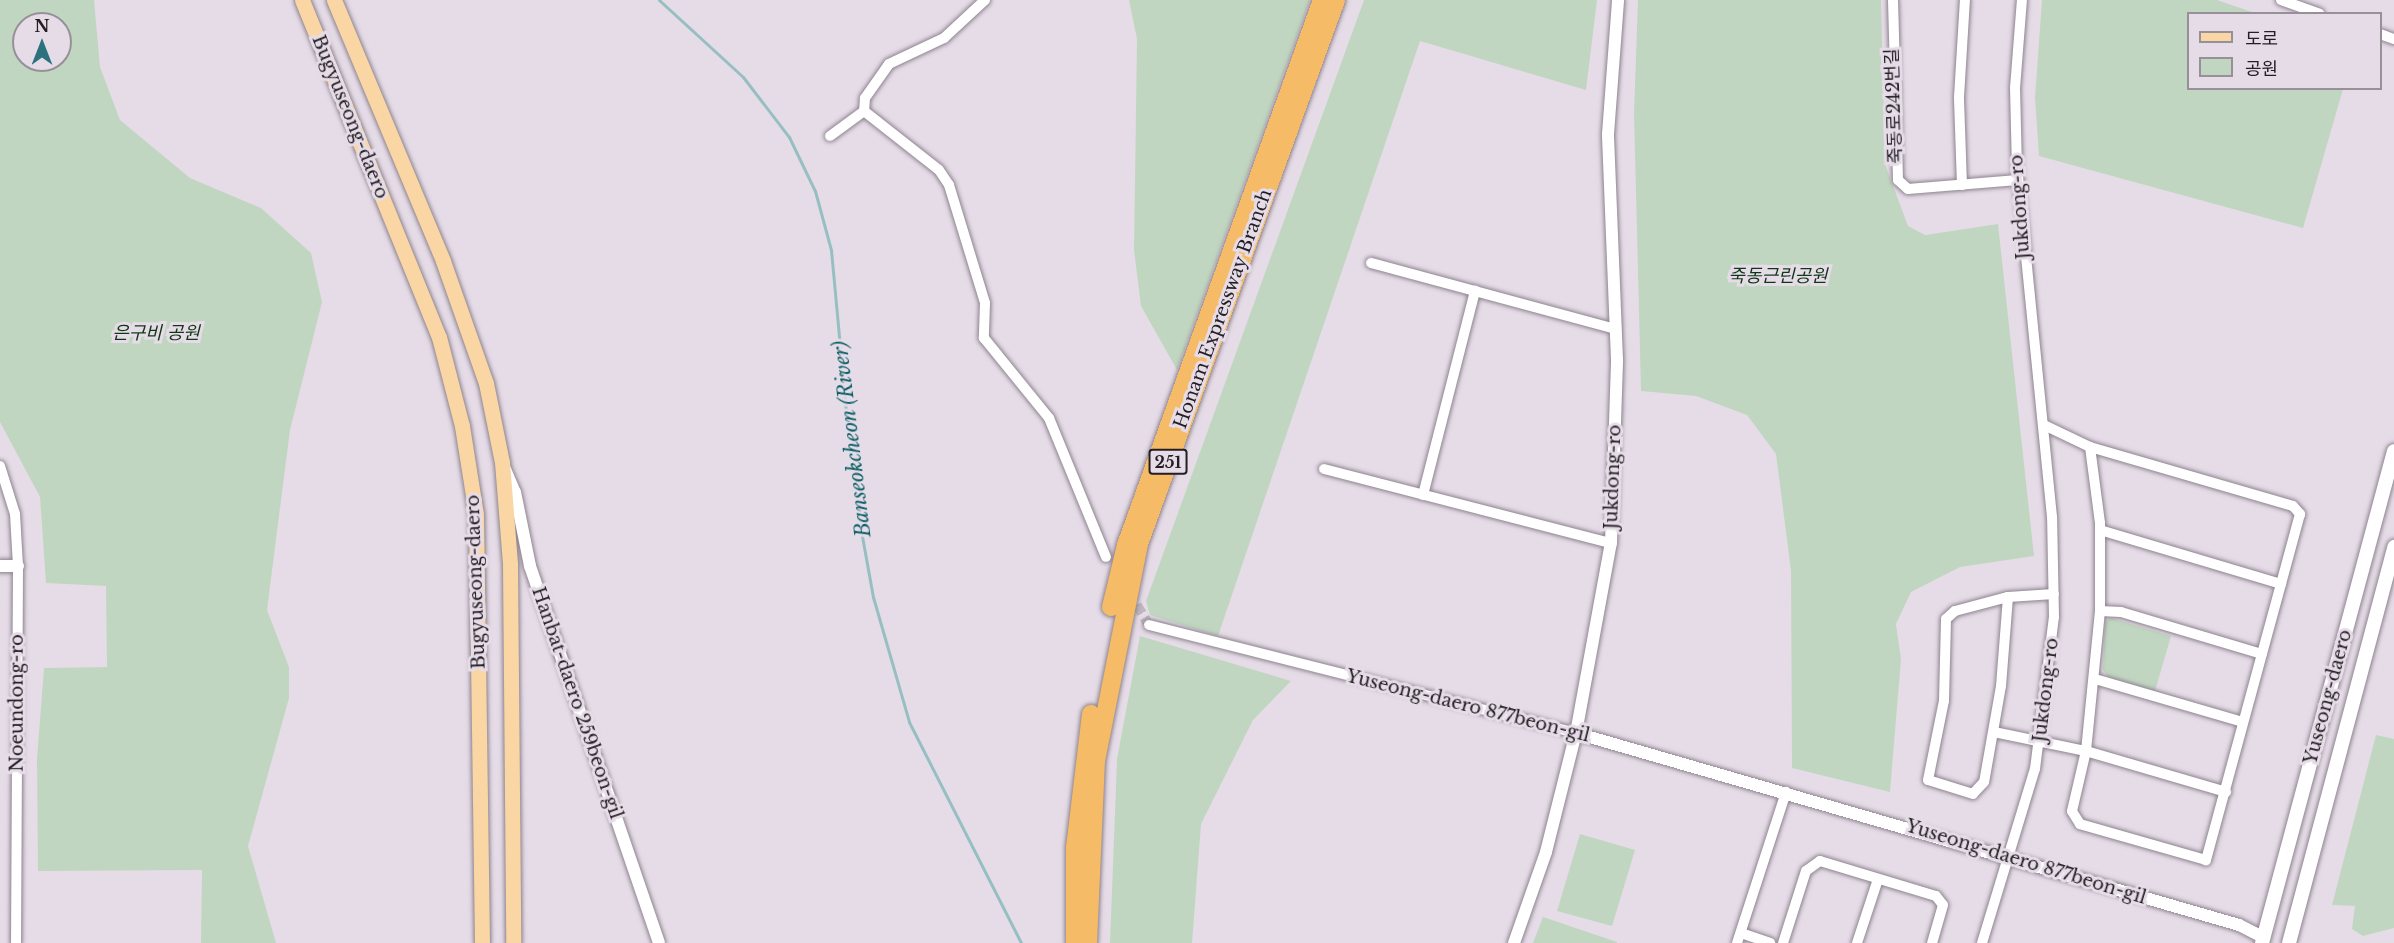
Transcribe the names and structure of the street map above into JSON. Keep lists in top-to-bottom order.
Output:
{
  "streets": {
    "highway": ["Honam Expressway Branch", "251"],
    "main road": ["Bugyuseong-daero", "Yuseong-daero"],
    "street": [
      "죽동로242번길",
      "Jukdong-ro",
      "Noeundong-ro",
      "Hanbat-daero 259beon-gil",
      "Yuseong-daero 877beon-gil"
    ]
  },
  "crossings": [
    ["죽동로242번길", "Jukdong-ro"],
    ["Bugyuseong-daero", "Hanbat-daero 259beon-gil"],
    ["Jukdong-ro", "Yuseong-daero 877beon-gil"],
    ["Yuseong-daero", "Yuseong-daero 877beon-gil"]
  ],
  "water": ["Banseokcheon (River)"],
  "parks": ["죽동근린공원", "은구비 공원"],
  "legend": ["도로", "공원"],
  "north": "top"
}
